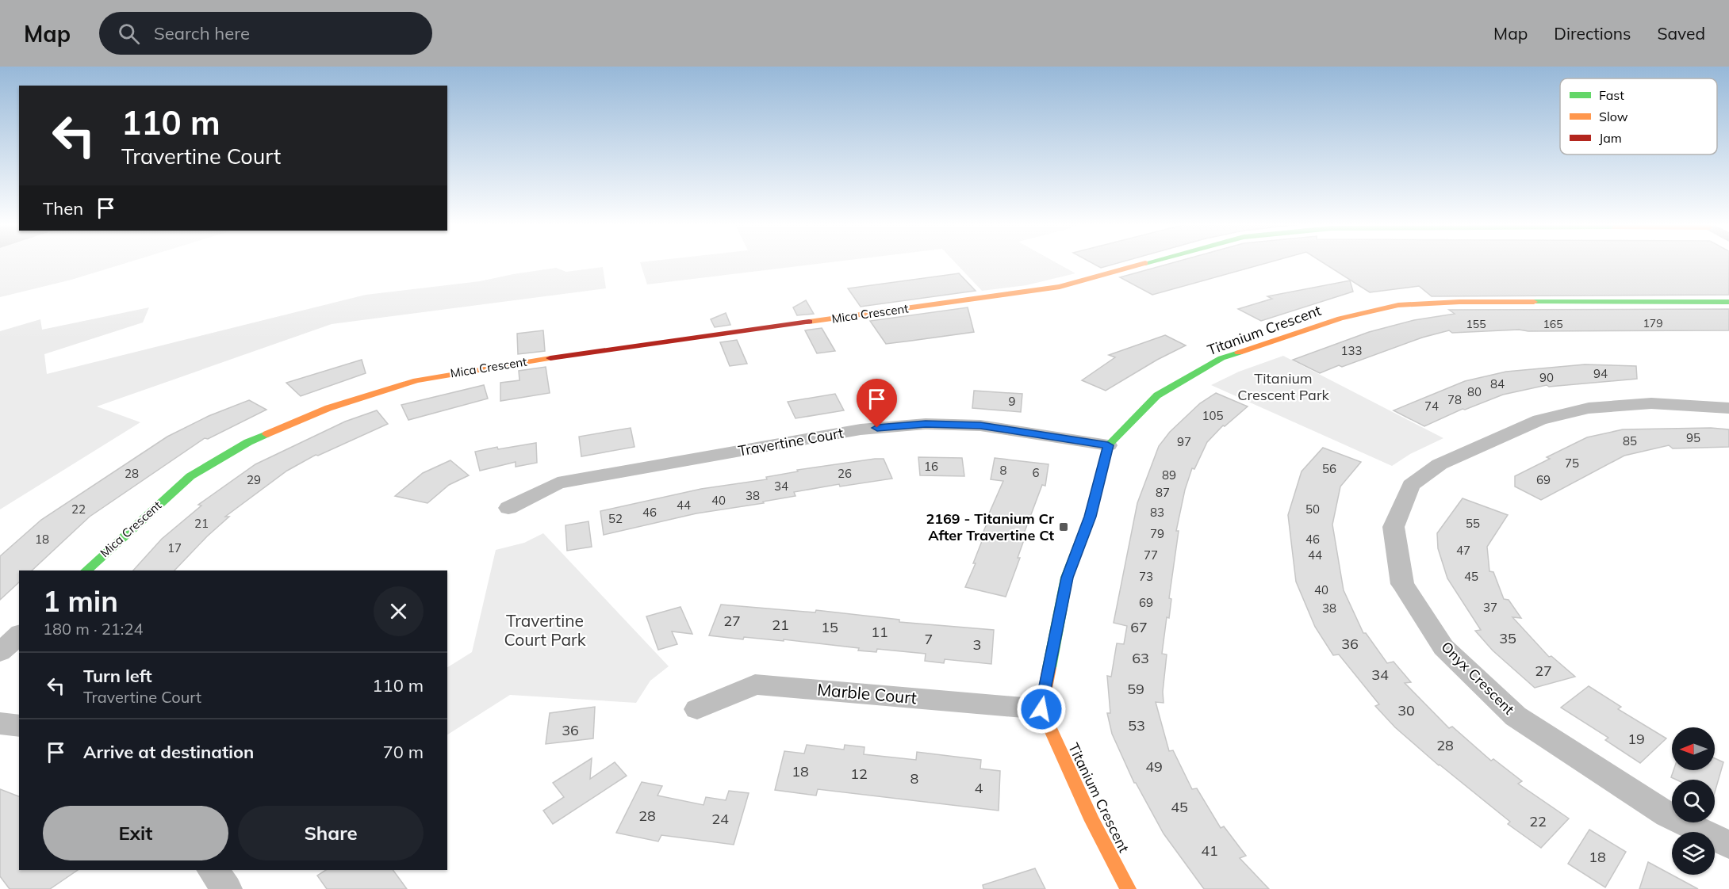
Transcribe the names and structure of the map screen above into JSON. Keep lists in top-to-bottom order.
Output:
{
  "streets": {
    "street": [
      "Mica Crescent",
      "Titanium Crescent",
      "Travertine Court",
      "Onyx Crescent",
      "Marble Court"
    ]
  },
  "crossings": [
    ["Titanium Crescent", "Travertine Court"],
    ["Titanium Crescent", "Marble Court"]
  ],
  "parks": ["Titanium Crescent Park", "Travertine Court Park"],
  "places": {
    "transit": ["2169 - Titanium Cr After Travertine Ct"]
  },
  "house_numbers": [
    "179",
    "155",
    "165",
    "133",
    "94",
    "90",
    "84",
    "80",
    "78",
    "9",
    "74",
    "105",
    "95",
    "85",
    "97",
    "75",
    "16",
    "56",
    "8",
    "6",
    "28",
    "26",
    "89",
    "29",
    "69",
    "34",
    "87",
    "38",
    "40",
    "44",
    "22",
    "50",
    "46",
    "83",
    "52",
    "21",
    "55",
    "79",
    "18",
    "46",
    "17",
    "47",
    "77",
    "44",
    "73",
    "45",
    "40",
    "69",
    "37",
    "38",
    "27",
    "21",
    "15",
    "67",
    "11",
    "35",
    "7",
    "36",
    "3",
    "63",
    "27",
    "34",
    "59",
    "30",
    "53",
    "36",
    "19",
    "28",
    "49",
    "18",
    "12",
    "8",
    "4",
    "45",
    "28",
    "24",
    "22",
    "41",
    "18"
  ],
  "legend": ["Fast", "Slow", "Jam"],
  "north": "left",
  "page": {
    "header": "Map",
    "search": "Search here",
    "nav": ["Map", "Directions", "Saved"],
    "turn": ["110 m", "Travertine Court"],
    "then": "Then",
    "heading": ["1 min", "180 m · 21:24"],
    "list": [
      {
        "name": "Turn left",
        "note": "Travertine Court",
        "value": "110 m"
      },
      {
        "name": "Arrive at destination",
        "value": "70 m"
      }
    ],
    "buttons": ["Exit", "Share"]
  }
}
